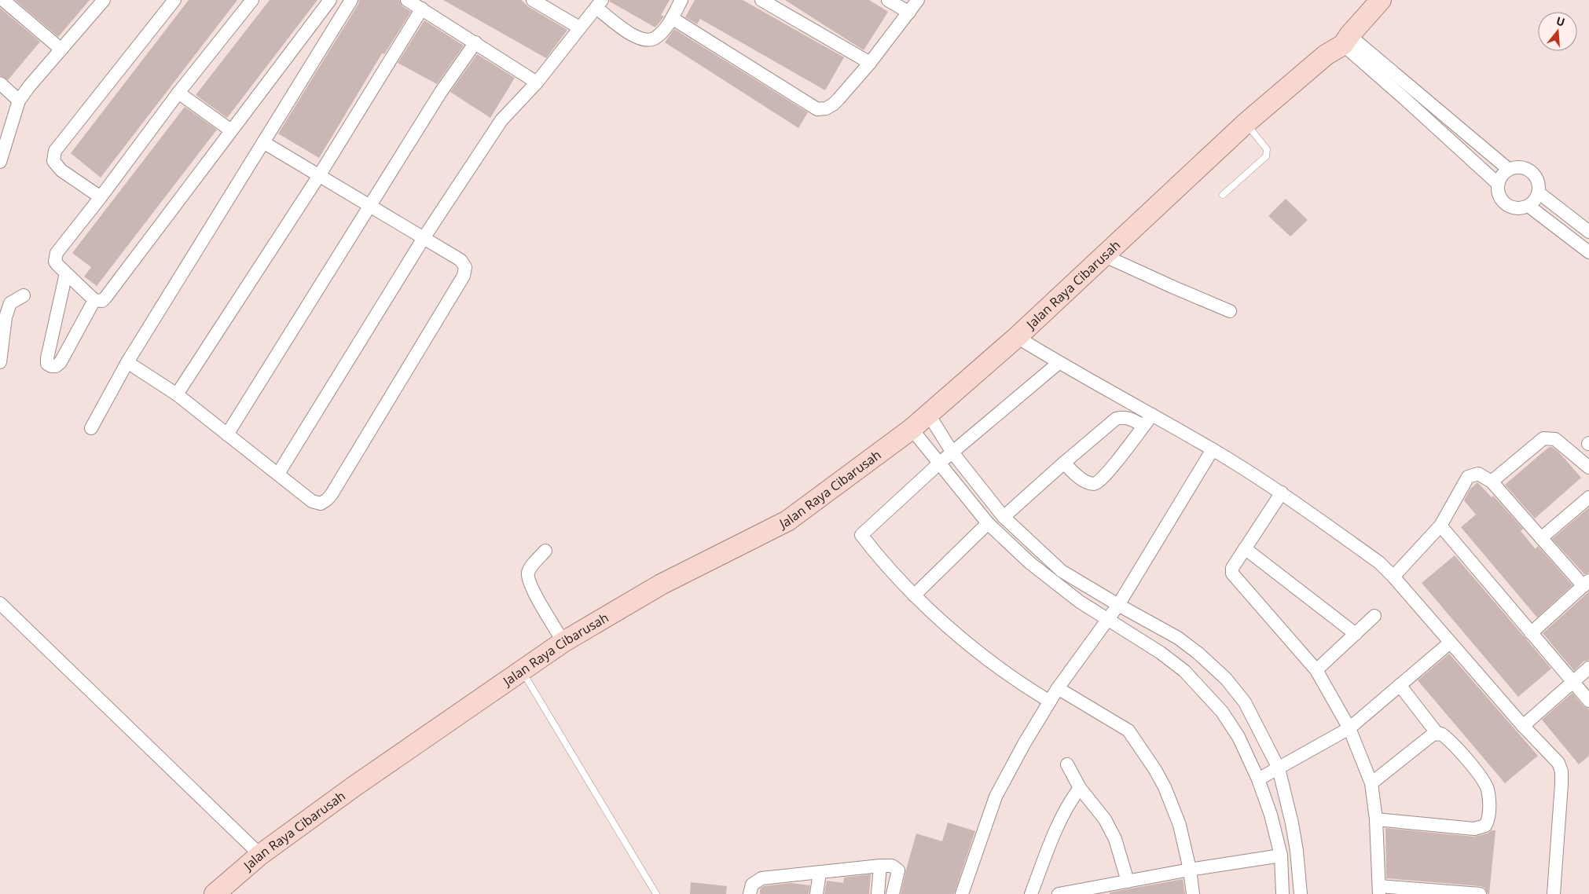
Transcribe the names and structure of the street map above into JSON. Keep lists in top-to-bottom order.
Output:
{
  "streets": {
    "main road": ["Jalan Raya Cibarusah"]
  },
  "north": "top"
}
